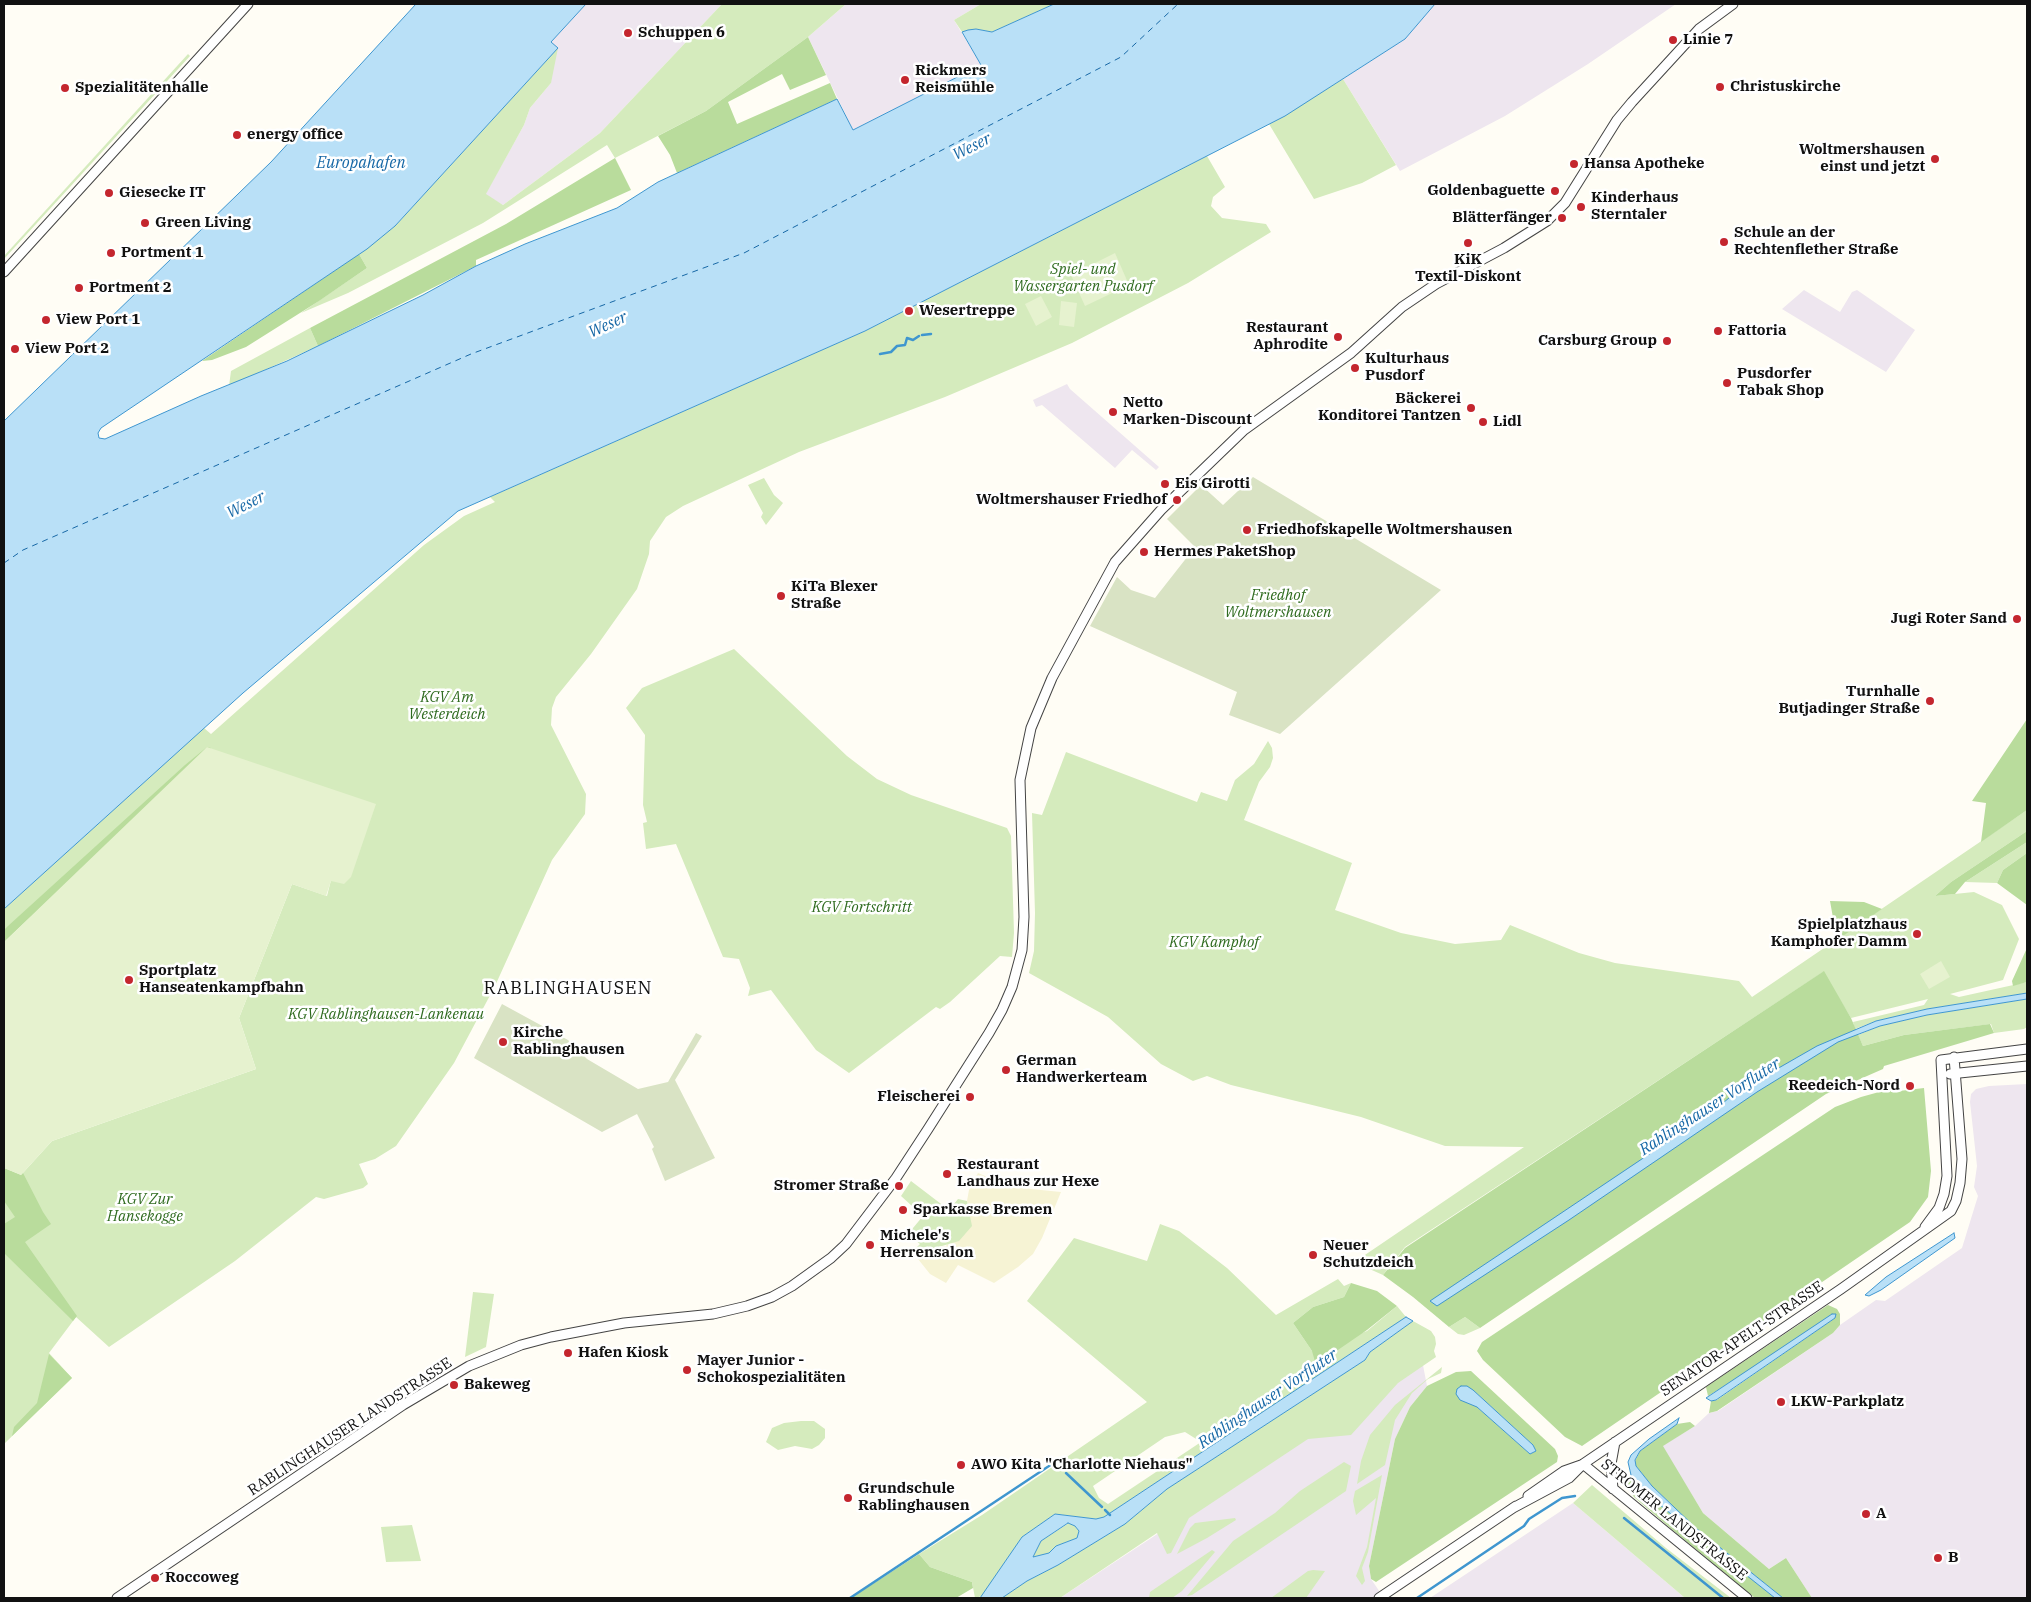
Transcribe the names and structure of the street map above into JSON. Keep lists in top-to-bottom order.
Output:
{
  "streets": {
    "street": ["SENATOR-APELT-STRASSE", "RABLINGHAUSER LANDSTRASSE", "STROMER LANDSTRASSE"]
  },
  "crossings": [
    ["SENATOR-APELT-STRASSE", "STROMER LANDSTRASSE"]
  ],
  "districts": ["RABLINGHAUSEN"],
  "water": ["Weser", "Europahafen", "Rablinghauser Vorfluter"],
  "parks": [
    "Spiel- und Wassergarten Pusdorf",
    "Friedhof Woltmershausen",
    "KGV Am Westerdeich",
    "KGV Fortschritt",
    "KGV Kamphof",
    "KGV Rablinghausen-Lankenau",
    "KGV Zur Hansekogge"
  ],
  "places": [
    "Schuppen 6",
    "Linie 7",
    "Rickmers Reismühle",
    "Christuskirche",
    "Spezialitätenhalle",
    "energy office",
    "Woltmershausen einst und jetzt",
    "Hansa Apotheke",
    "Goldenbaguette",
    "Giesecke IT",
    "Kinderhaus Sterntaler",
    "Blätterfänger",
    "Green Living",
    "Schule an der Rechtenflether Straße",
    "KiK Textil-Diskont",
    "Portment 1",
    "Portment 2",
    "Wesertreppe",
    "View Port 1",
    "Fattoria",
    "Restaurant Aphrodite",
    "Carsburg Group",
    "View Port 2",
    "Kulturhaus Pusdorf",
    "Pusdorfer Tabak Shop",
    "Bäckerei Konditorei Tantzen",
    "Netto Marken-Discount",
    "Lidl",
    "Eis Girotti",
    "Woltmershauser Friedhof",
    "Friedhofskapelle Woltmershausen",
    "Hermes PaketShop",
    "KiTa Blexer Straße",
    "Jugi Roter Sand",
    "Turnhalle Butjadinger Straße",
    "Spielplatzhaus Kamphofer Damm",
    "Sportplatz Hanseatenkampfbahn",
    "Kirche Rablinghausen",
    "German Handwerkerteam",
    "Reedeich-Nord",
    "Fleischerei",
    "Restaurant Landhaus zur Hexe",
    "Stromer Straße",
    "Sparkasse Bremen",
    "Michele's Herrensalon",
    "Neuer Schutzdeich",
    "Hafen Kiosk",
    "Mayer Junior - Schokospezialitäten",
    "Bakeweg",
    "LKW-Parkplatz",
    "AWO Kita \"Charlotte Niehaus\"",
    "Grundschule Rablinghausen",
    "A",
    "B",
    "Roccoweg"
  ]
}
